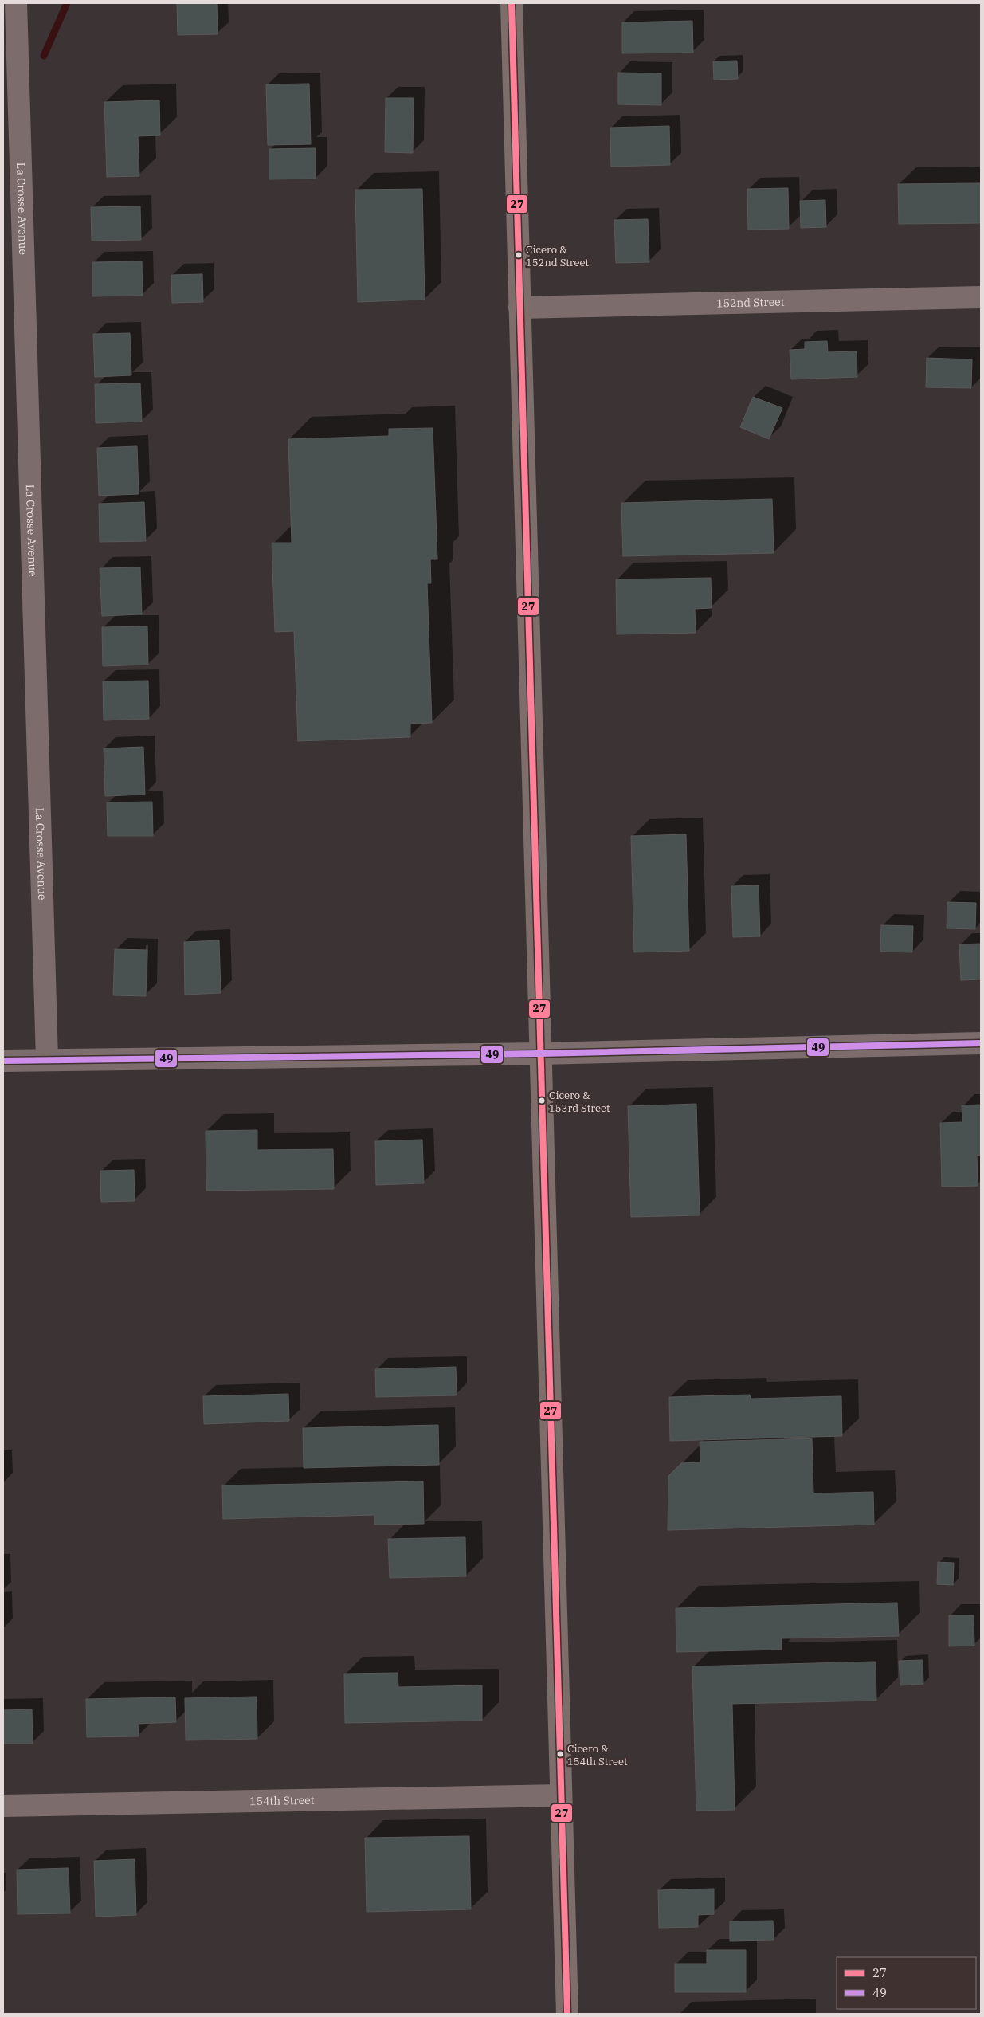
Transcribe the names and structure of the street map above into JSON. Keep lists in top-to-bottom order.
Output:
{
  "streets": {
    "street": ["La Crosse Avenue", "152nd Street", "154th Street"]
  },
  "places": ["Cicero & 152nd Street", "Cicero & 153rd Street", "Cicero & 154th Street"],
  "lines": ["transit line 27", "transit line 49"],
  "legend": ["27", "49"]
}
